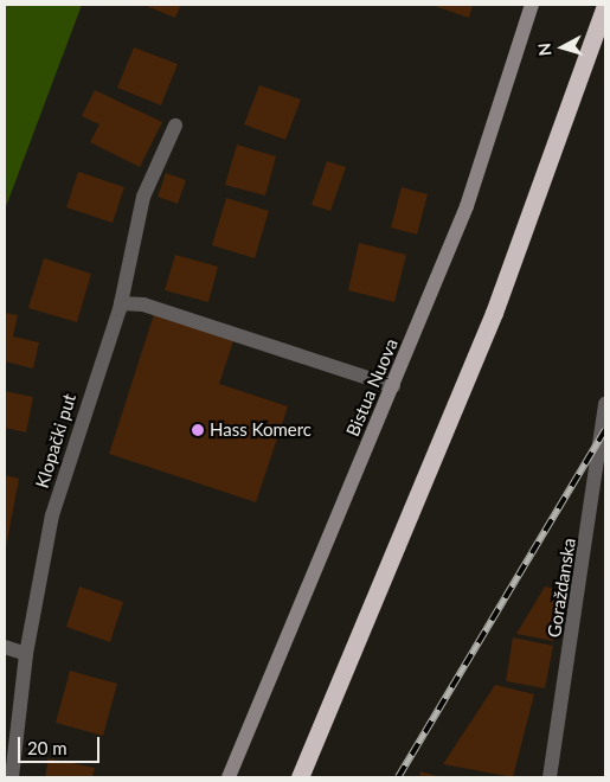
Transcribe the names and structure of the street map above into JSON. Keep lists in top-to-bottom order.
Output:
{
  "streets": {
    "street": ["Bistua Nuova", "Klopački put", "Goraždanska"]
  },
  "places": ["Hass Komerc"],
  "scale_bar": "20 m",
  "north": "left"
}
